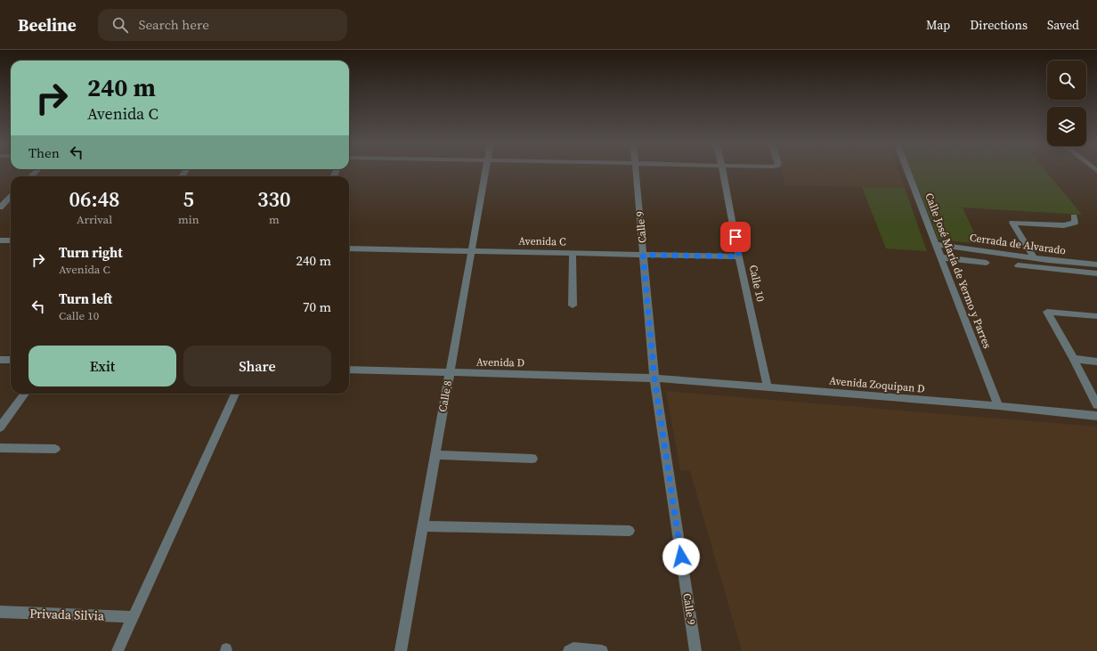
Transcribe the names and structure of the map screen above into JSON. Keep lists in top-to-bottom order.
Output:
{
  "streets": {
    "street": [
      "Calle 9",
      "Avenida C",
      "Cerrada de Alvarado",
      "Calle José María de Yermo y Parres",
      "Calle 10",
      "Avenida D",
      "Avenida Zoquipan D",
      "Calle 8",
      "Privada Silvia"
    ]
  },
  "crossings": [
    ["Calle 9", "Avenida C"],
    ["Calle 9", "Avenida D"],
    ["Calle 9", "Avenida Zoquipan D"],
    ["Avenida C", "Calle 10"],
    ["Avenida C", "Calle 8"],
    ["Cerrada de Alvarado", "Calle José María de Yermo y Parres"],
    ["Calle José María de Yermo y Parres", "Avenida Zoquipan D"],
    ["Calle 10", "Avenida Zoquipan D"],
    ["Avenida D", "Avenida Zoquipan D"],
    ["Avenida D", "Calle 8"]
  ],
  "page": {
    "header": "Beeline",
    "search": "Search here",
    "nav": ["Map", "Directions", "Saved"],
    "turn": ["240 m", "Avenida C"],
    "then": "Then",
    "eta": [
      "06:48",
      "Arrival",
      "5",
      "min",
      "330",
      "m"
    ],
    "list": [
      {
        "name": "Turn right",
        "note": "Avenida C",
        "value": "240 m"
      },
      {
        "name": "Turn left",
        "note": "Calle 10",
        "value": "70 m"
      }
    ],
    "buttons": ["Exit", "Share"]
  }
}
